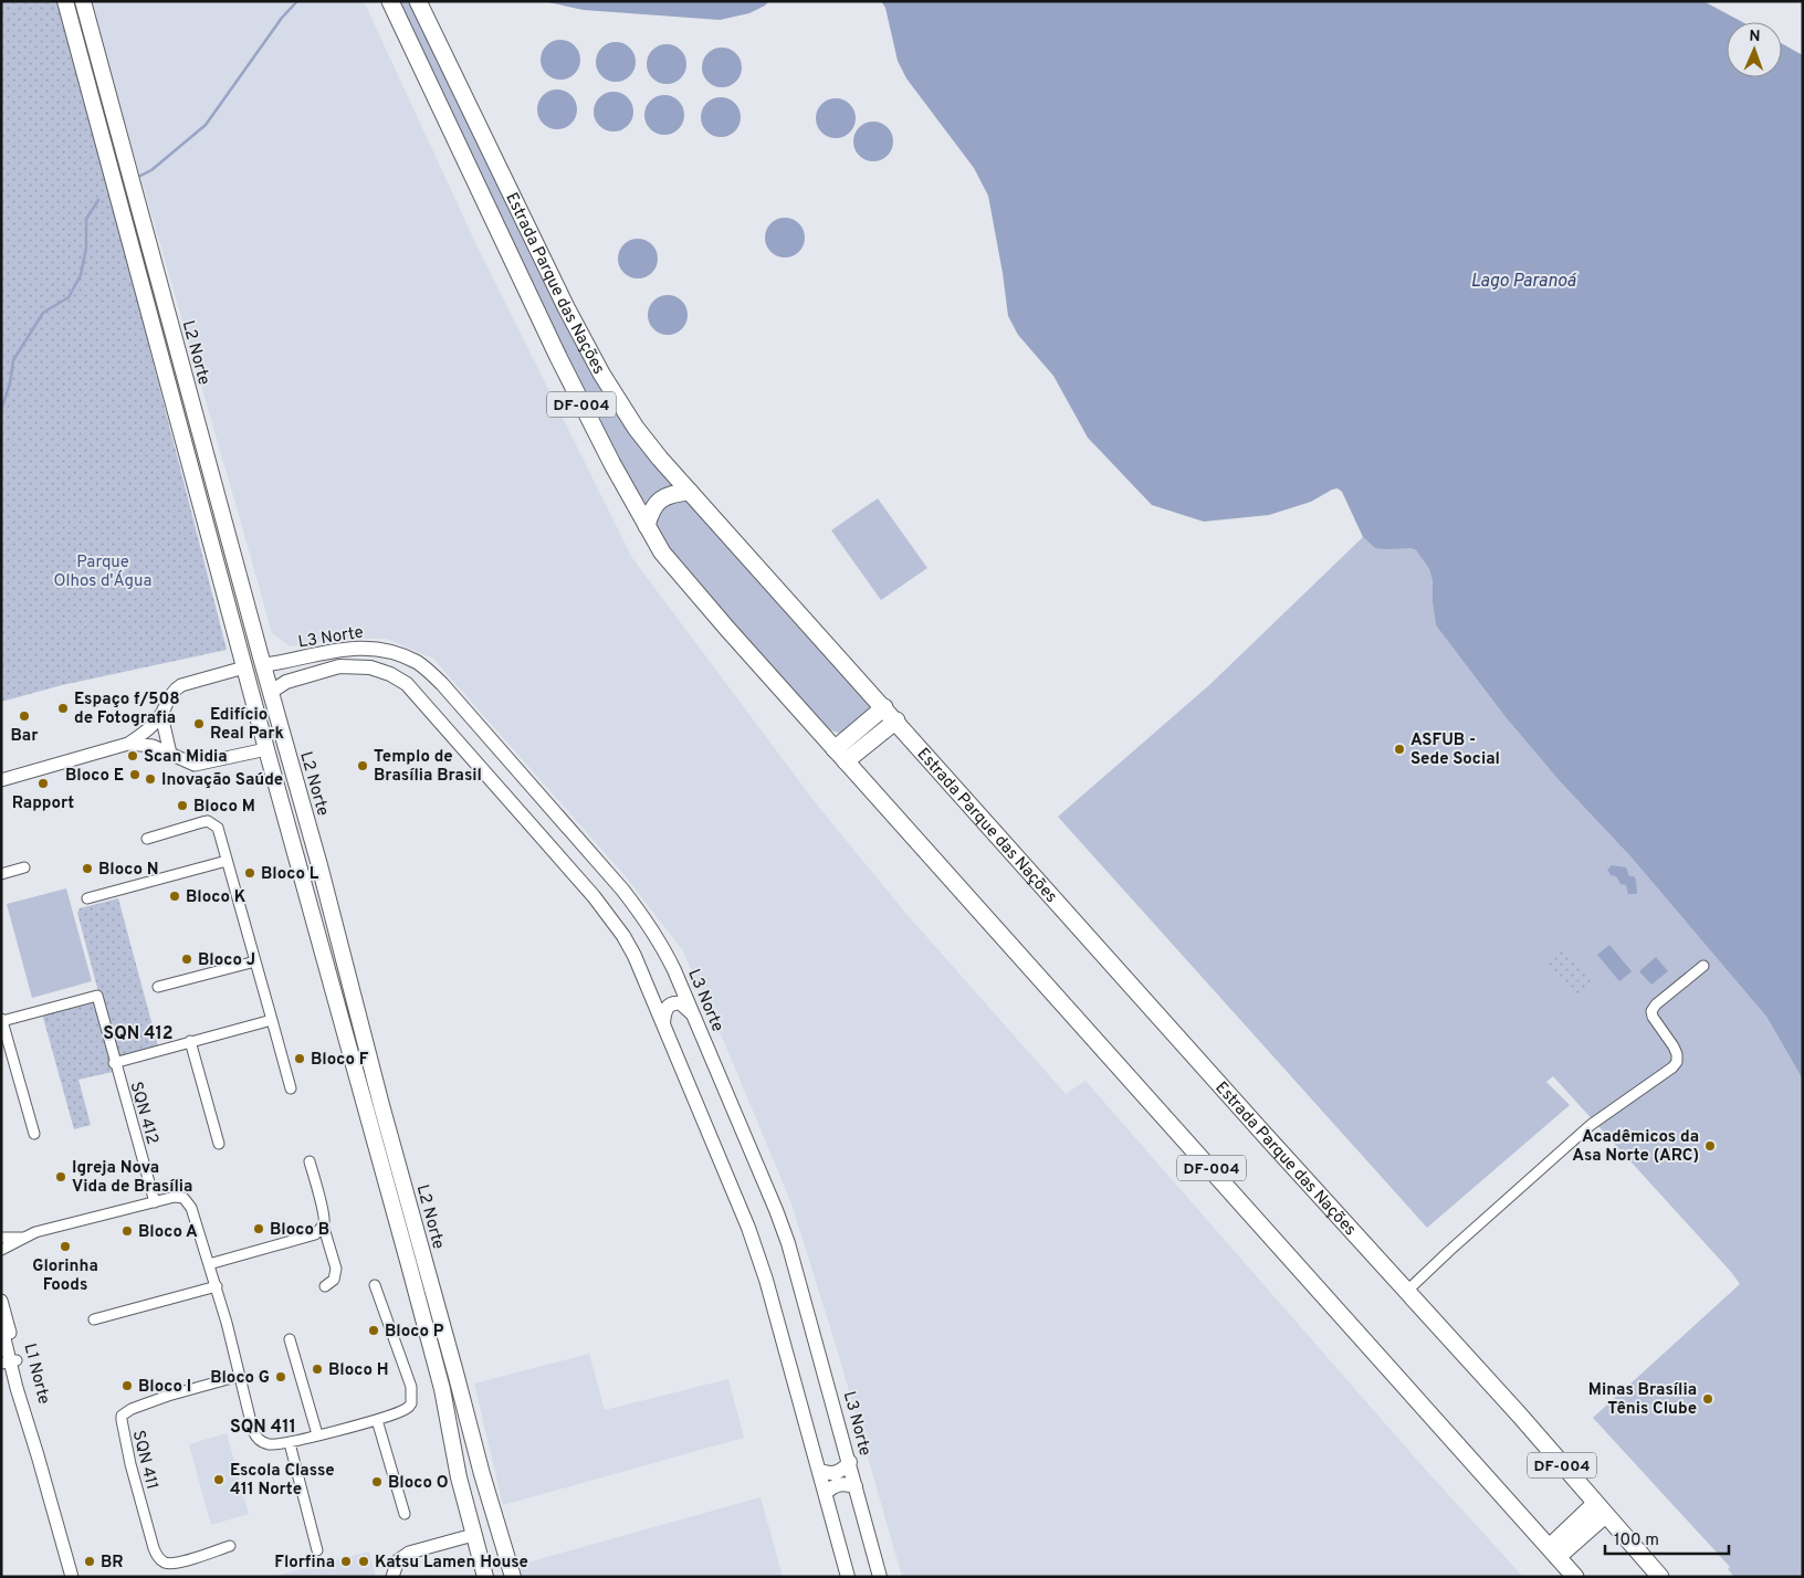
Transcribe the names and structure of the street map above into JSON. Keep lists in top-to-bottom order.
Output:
{
  "streets": {
    "highway": ["Estrada Parque das Nações", "DF-004"],
    "main road": ["L2 Norte", "L3 Norte"],
    "street": ["SQN 412", "L1 Norte", "SQN 411"]
  },
  "crossings": [
    ["L2 Norte", "L3 Norte"]
  ],
  "districts": ["SQN 412", "SQN 411"],
  "water": ["Lago Paranoá"],
  "parks": ["Parque Olhos d'Água"],
  "places": [
    "Espaço f/508 de Fotografia",
    "Bar",
    "Edifício Real Park",
    "ASFUB - Sede Social",
    "Scan Midia",
    "Templo de Brasília Brasil",
    "Bloco E",
    "Inovação Saúde",
    "Rapport",
    "Bloco M",
    "Bloco N",
    "Bloco L",
    "Bloco K",
    "Bloco J",
    "Bloco F",
    "Acadêmicos da Asa Norte (ARC)",
    "Igreja Nova Vida de Brasília",
    "Bloco B",
    "Bloco A",
    "Glorinha Foods",
    "Bloco P",
    "Bloco H",
    "Bloco G",
    "Bloco I",
    "Minas Brasília Tênis Clube",
    "Escola Classe 411 Norte",
    "Bloco O",
    "BR",
    "Florfina",
    "Katsu Lamen House"
  ],
  "scale_bar": "100 m",
  "north": "top"
}
